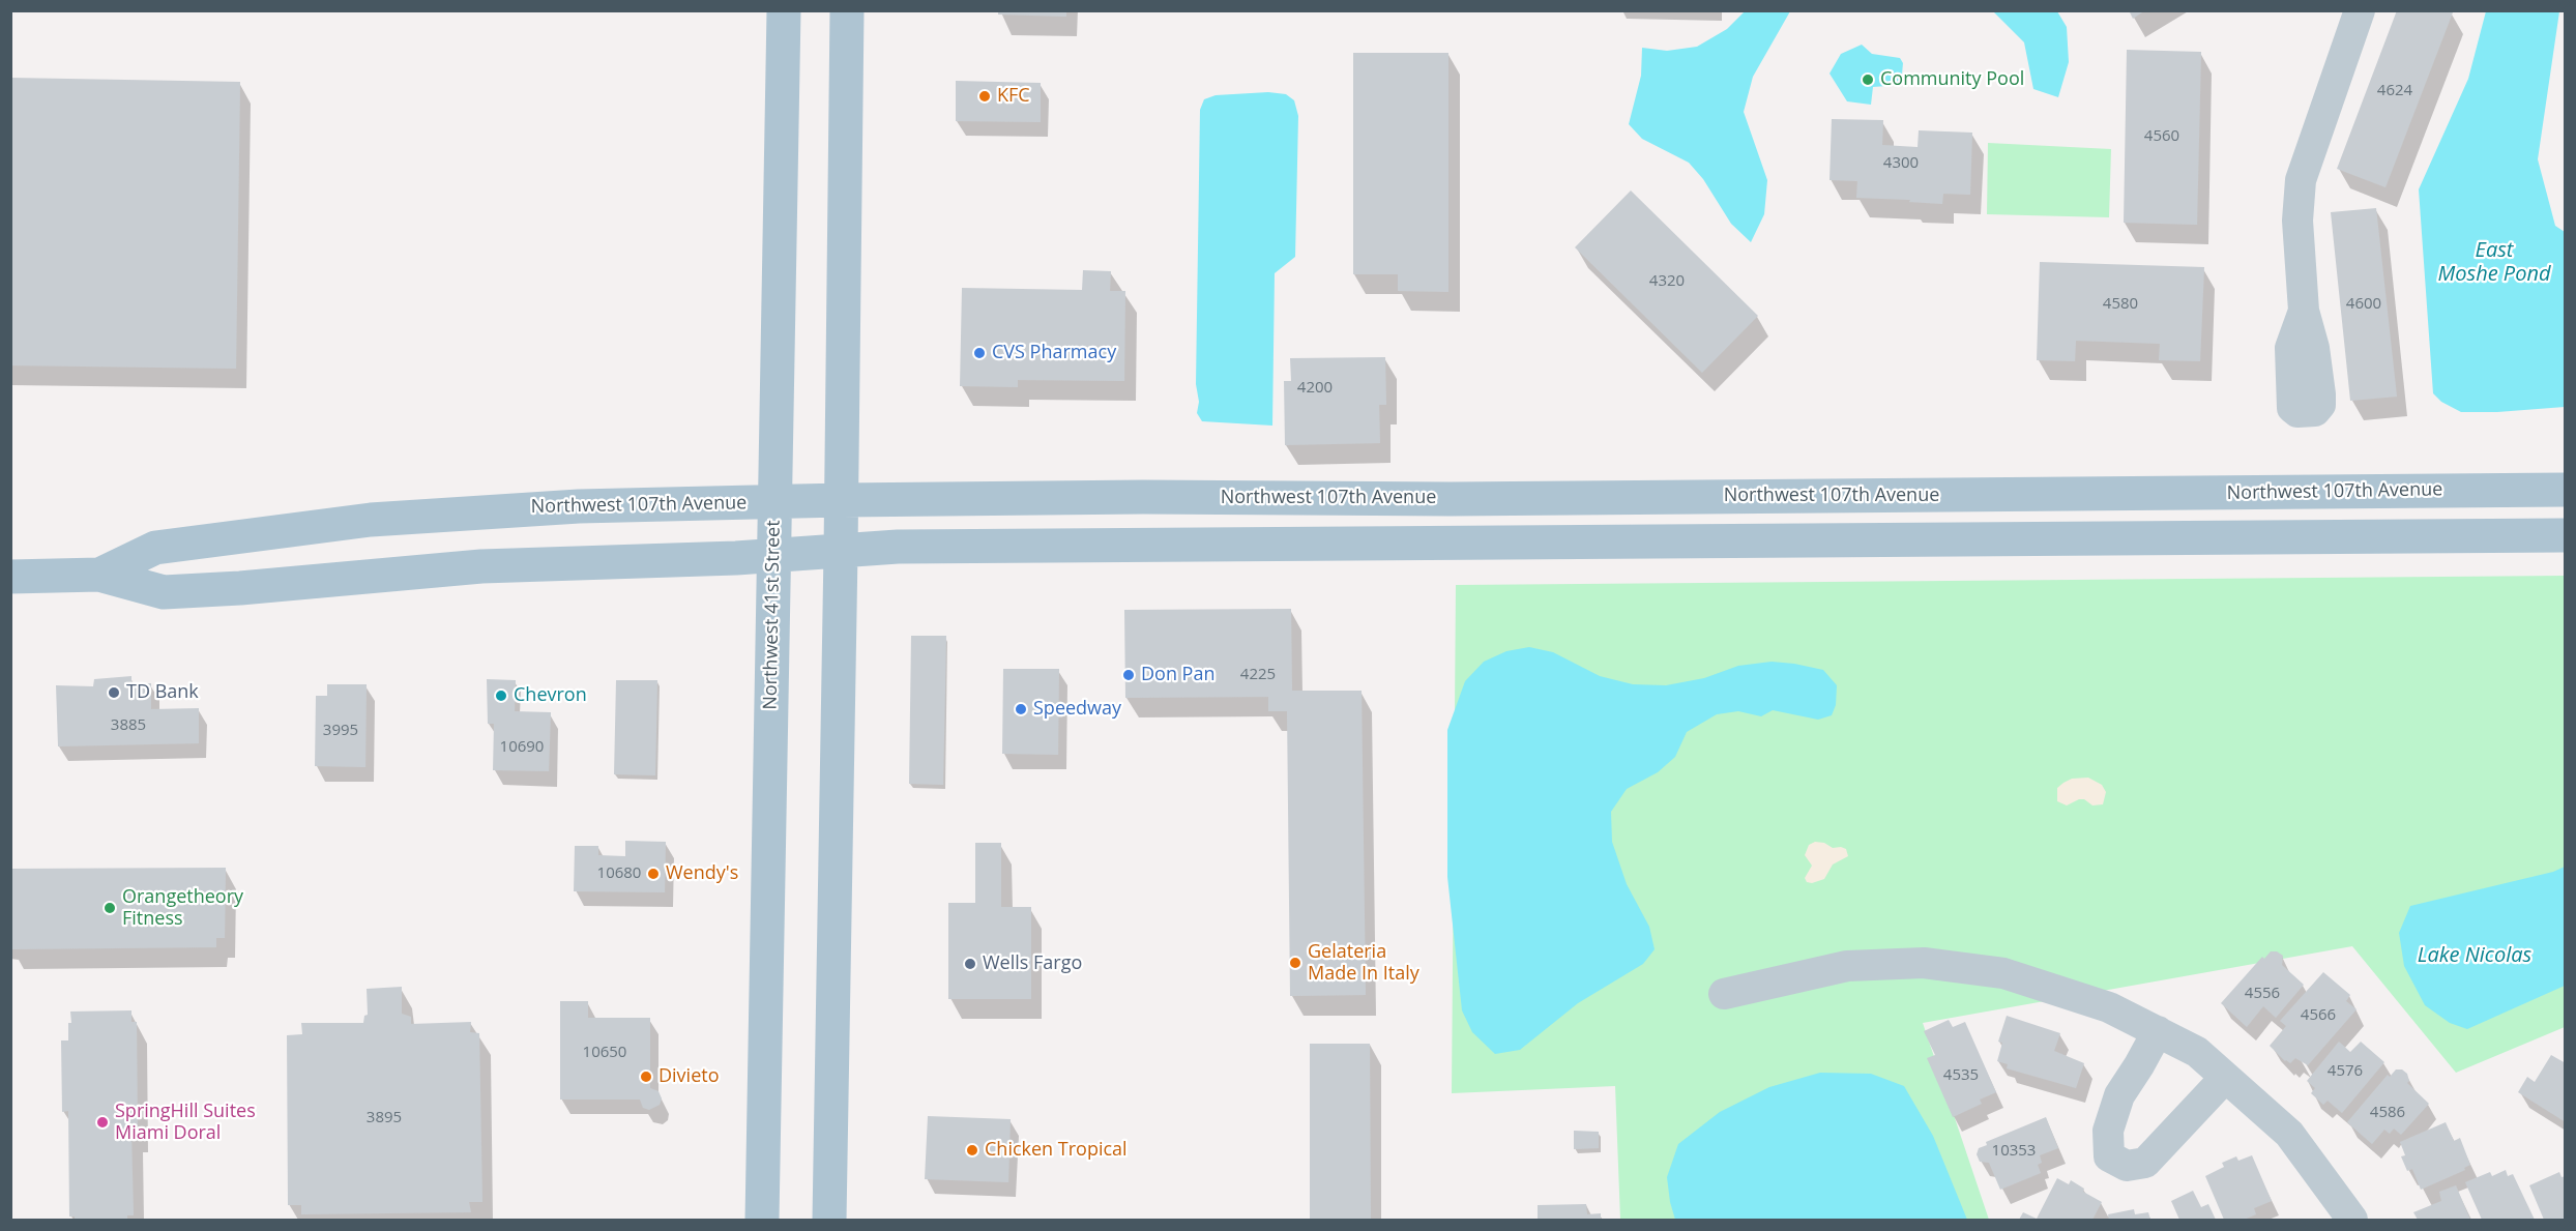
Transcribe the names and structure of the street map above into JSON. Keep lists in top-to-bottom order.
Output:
{
  "streets": {
    "main road": ["Northwest 107th Avenue", "Northwest 41st Street"]
  },
  "crossings": [
    ["Northwest 107th Avenue", "Northwest 41st Street"]
  ],
  "water": ["East Moshe Pond", "Lake Nicolas"],
  "places": [
    "Community Pool",
    "KFC",
    "CVS Pharmacy",
    "Don Pan",
    "TD Bank",
    "Chevron",
    "Speedway",
    "Wendy's",
    "Orangetheory Fitness",
    "Gelateria Made In Italy",
    "Wells Fargo",
    "Divieto",
    "SpringHill Suites Miami Doral",
    "Chicken Tropical"
  ],
  "house_numbers": [
    "4624",
    "4560",
    "4300",
    "4320",
    "4580",
    "4600",
    "4200",
    "4225",
    "3885",
    "3995",
    "10690",
    "10680",
    "4556",
    "4566",
    "10650",
    "4576",
    "4535",
    "4586",
    "3895",
    "10353"
  ]
}
